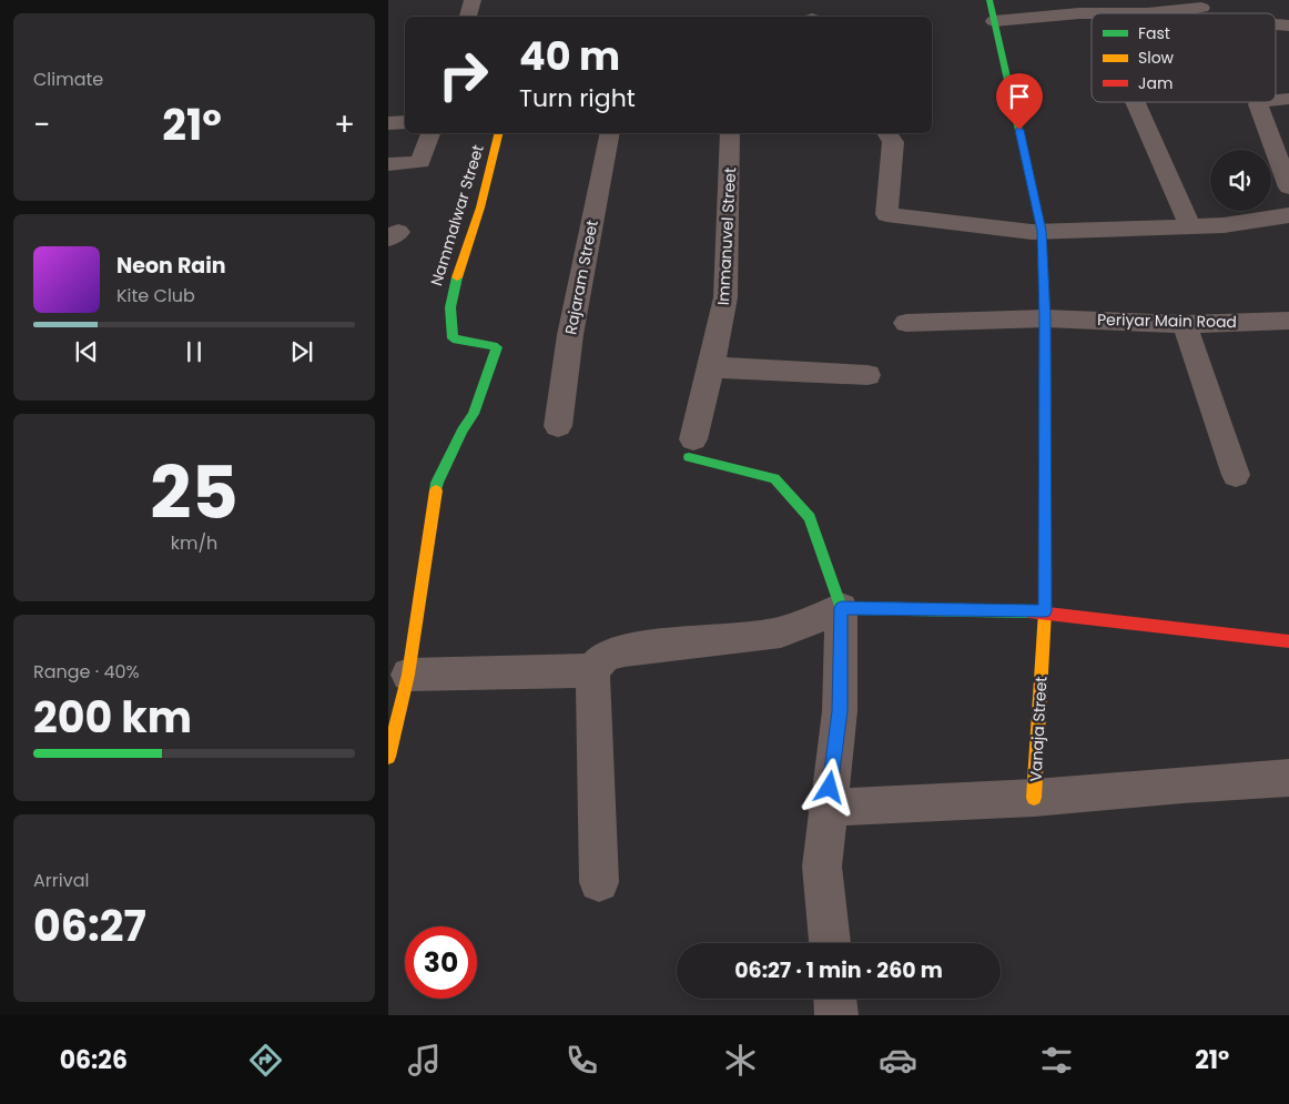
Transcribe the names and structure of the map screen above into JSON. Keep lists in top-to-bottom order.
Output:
{
  "streets": {
    "street": [
      "Nammalwar Street",
      "Immanuvel Street",
      "Rajaram Street",
      "Periyar Main Road",
      "Vanaja Street"
    ]
  },
  "crossings": [
    ["Periyar Main Road", "Vanaja Street"]
  ],
  "legend": ["Fast", "Slow", "Jam"],
  "page": {
    "tile": [
      "Climate",
      ["25", "km/h"],
      ["Range · 40%", "200 km"],
      ["Arrival", "06:27"]
    ],
    "turn": ["40 m", "Turn right"],
    "heat": ["−", "21°", "+"],
    "song": ["Neon Rain", "Kite Club"],
    "limit": "30",
    "trip": "06:27 · 1 min · 260 m",
    "tabs": ["06:26", "21°"]
  }
}
